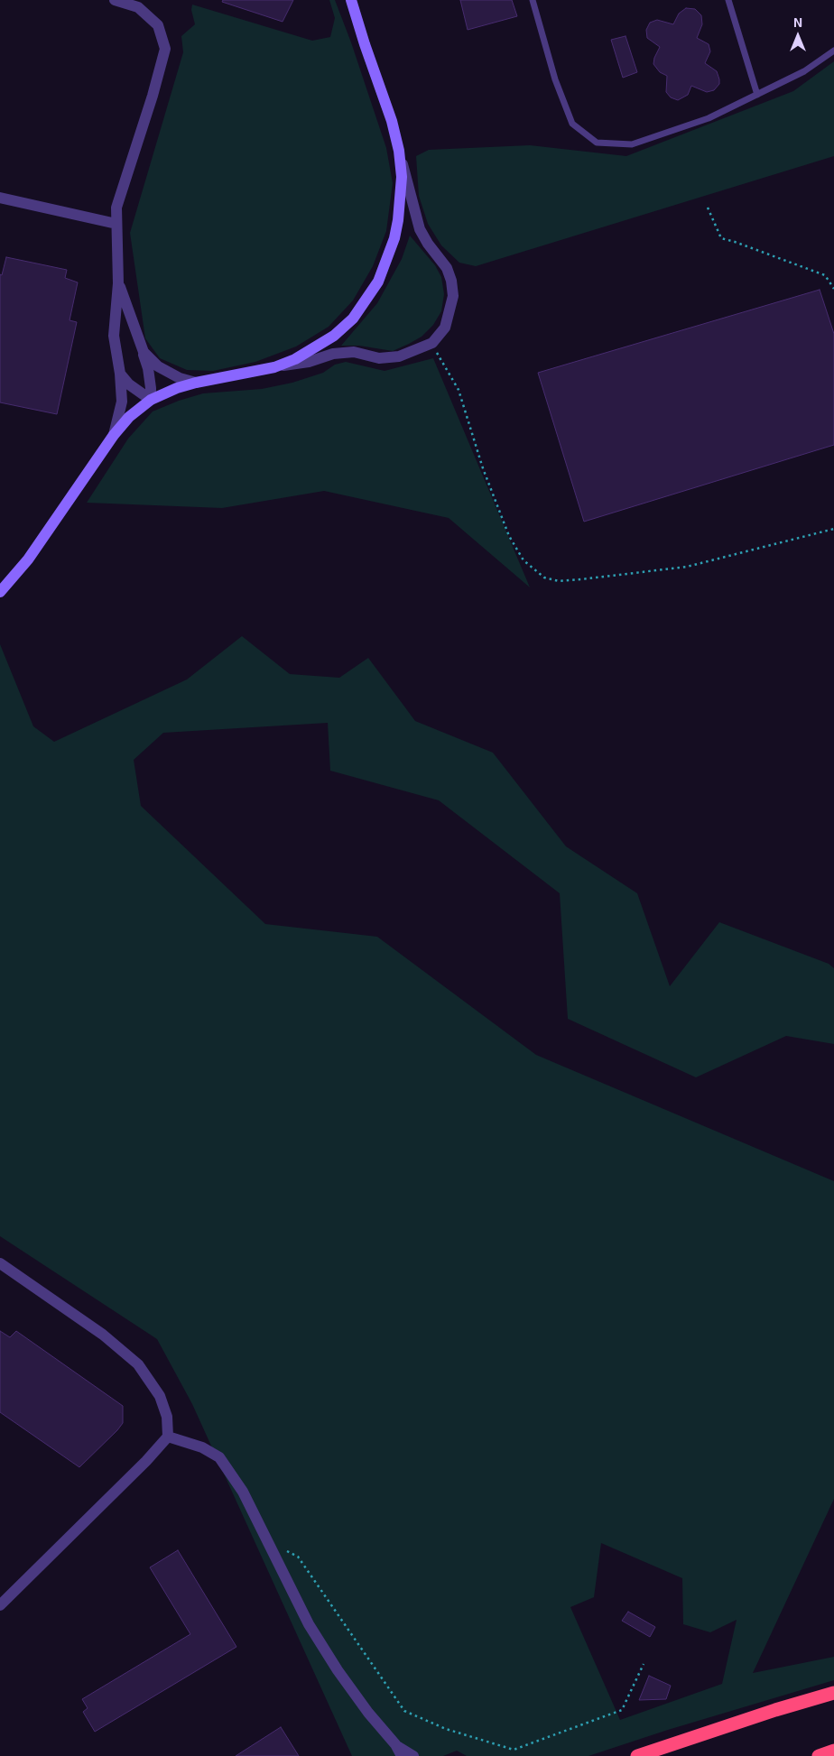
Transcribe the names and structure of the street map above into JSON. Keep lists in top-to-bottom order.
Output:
{
  "north": "top"
}
